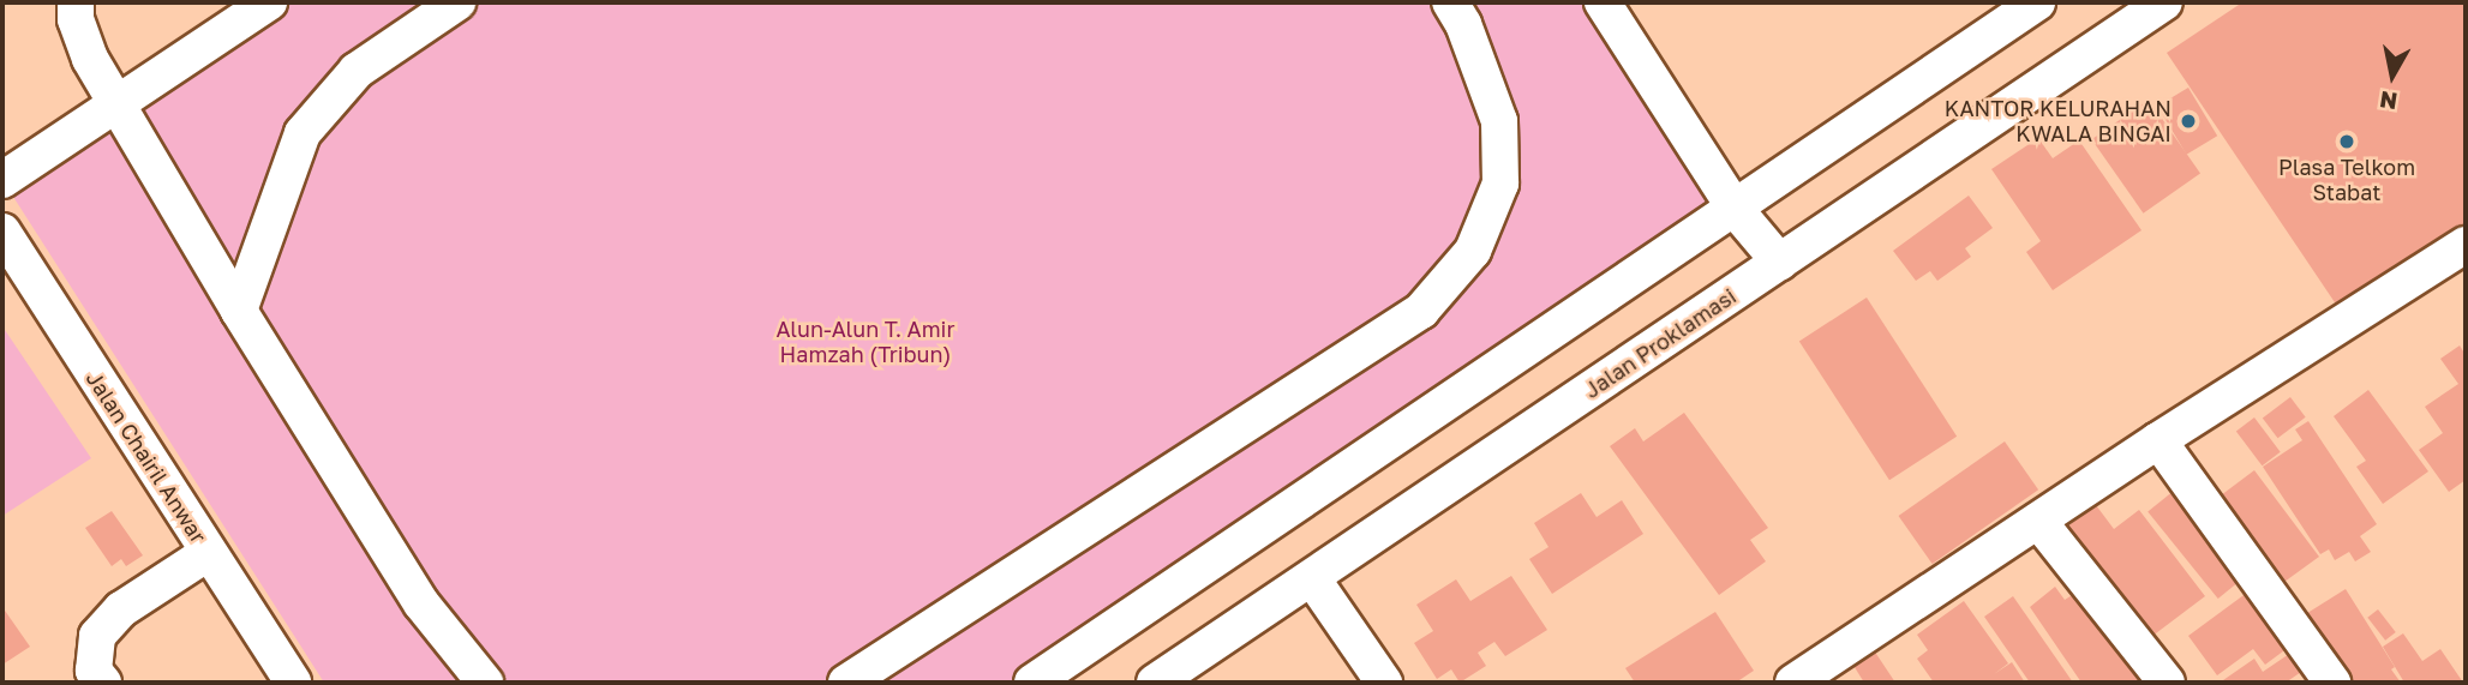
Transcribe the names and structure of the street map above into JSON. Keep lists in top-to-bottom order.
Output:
{
  "streets": {
    "street": ["Jalan Proklamasi", "Jalan Chairil Anwar"]
  },
  "parks": ["Alun-Alun T. Amir Hamzah (Tribun)"],
  "places": ["KANTOR KELURAHAN KWALA BINGAI", "Plasa Telkom Stabat"],
  "north": "bottom"
}
